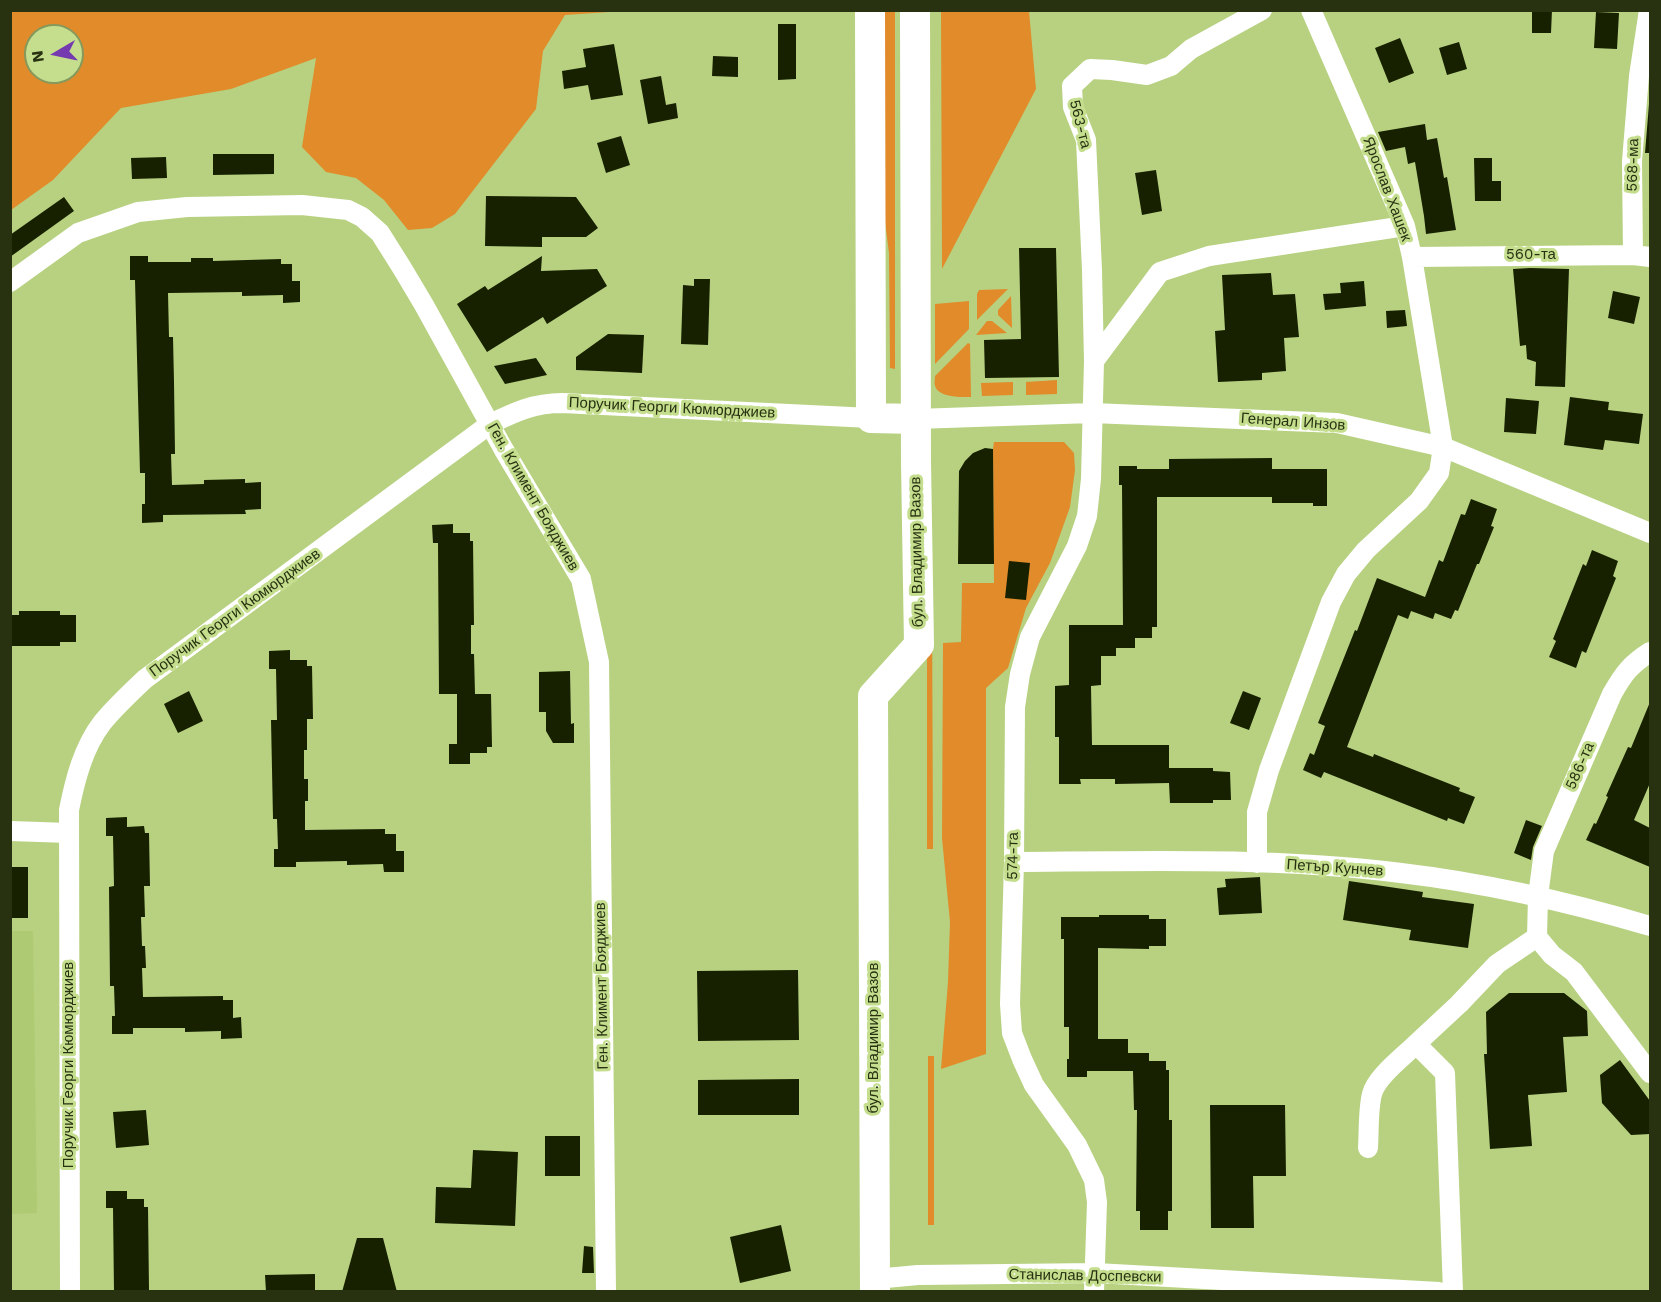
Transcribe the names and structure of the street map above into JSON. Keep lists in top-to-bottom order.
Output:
{
  "streets": {
    "main road": ["Поручик Георги Кюмюрджиев", "бул. Владимир Вазов"],
    "street": [
      "563-та",
      "568-ма",
      "Ярослав Хашек",
      "560-та",
      "Генерал Инзов",
      "Ген. Климент Бояджиев",
      "586-та",
      "574-та",
      "Петър Кунчев",
      "Станислав Доспевски"
    ]
  },
  "crossings": [
    ["563-та", "Генерал Инзов"],
    ["563-та", "574-та"],
    ["568-ма", "560-та"],
    ["Ярослав Хашек", "560-та"],
    ["Ярослав Хашек", "Генерал Инзов"],
    ["Поручик Георги Кюмюрджиев", "Генерал Инзов"],
    ["Поручик Георги Кюмюрджиев", "Ген. Климент Бояджиев"],
    ["Поручик Георги Кюмюрджиев", "бул. Владимир Вазов"],
    ["Генерал Инзов", "бул. Владимир Вазов"],
    ["Генерал Инзов", "574-та"],
    ["бул. Владимир Вазов", "Станислав Доспевски"],
    ["586-та", "Петър Кунчев"],
    ["574-та", "Петър Кунчев"],
    ["574-та", "Станислав Доспевски"]
  ],
  "north": "left"
}
